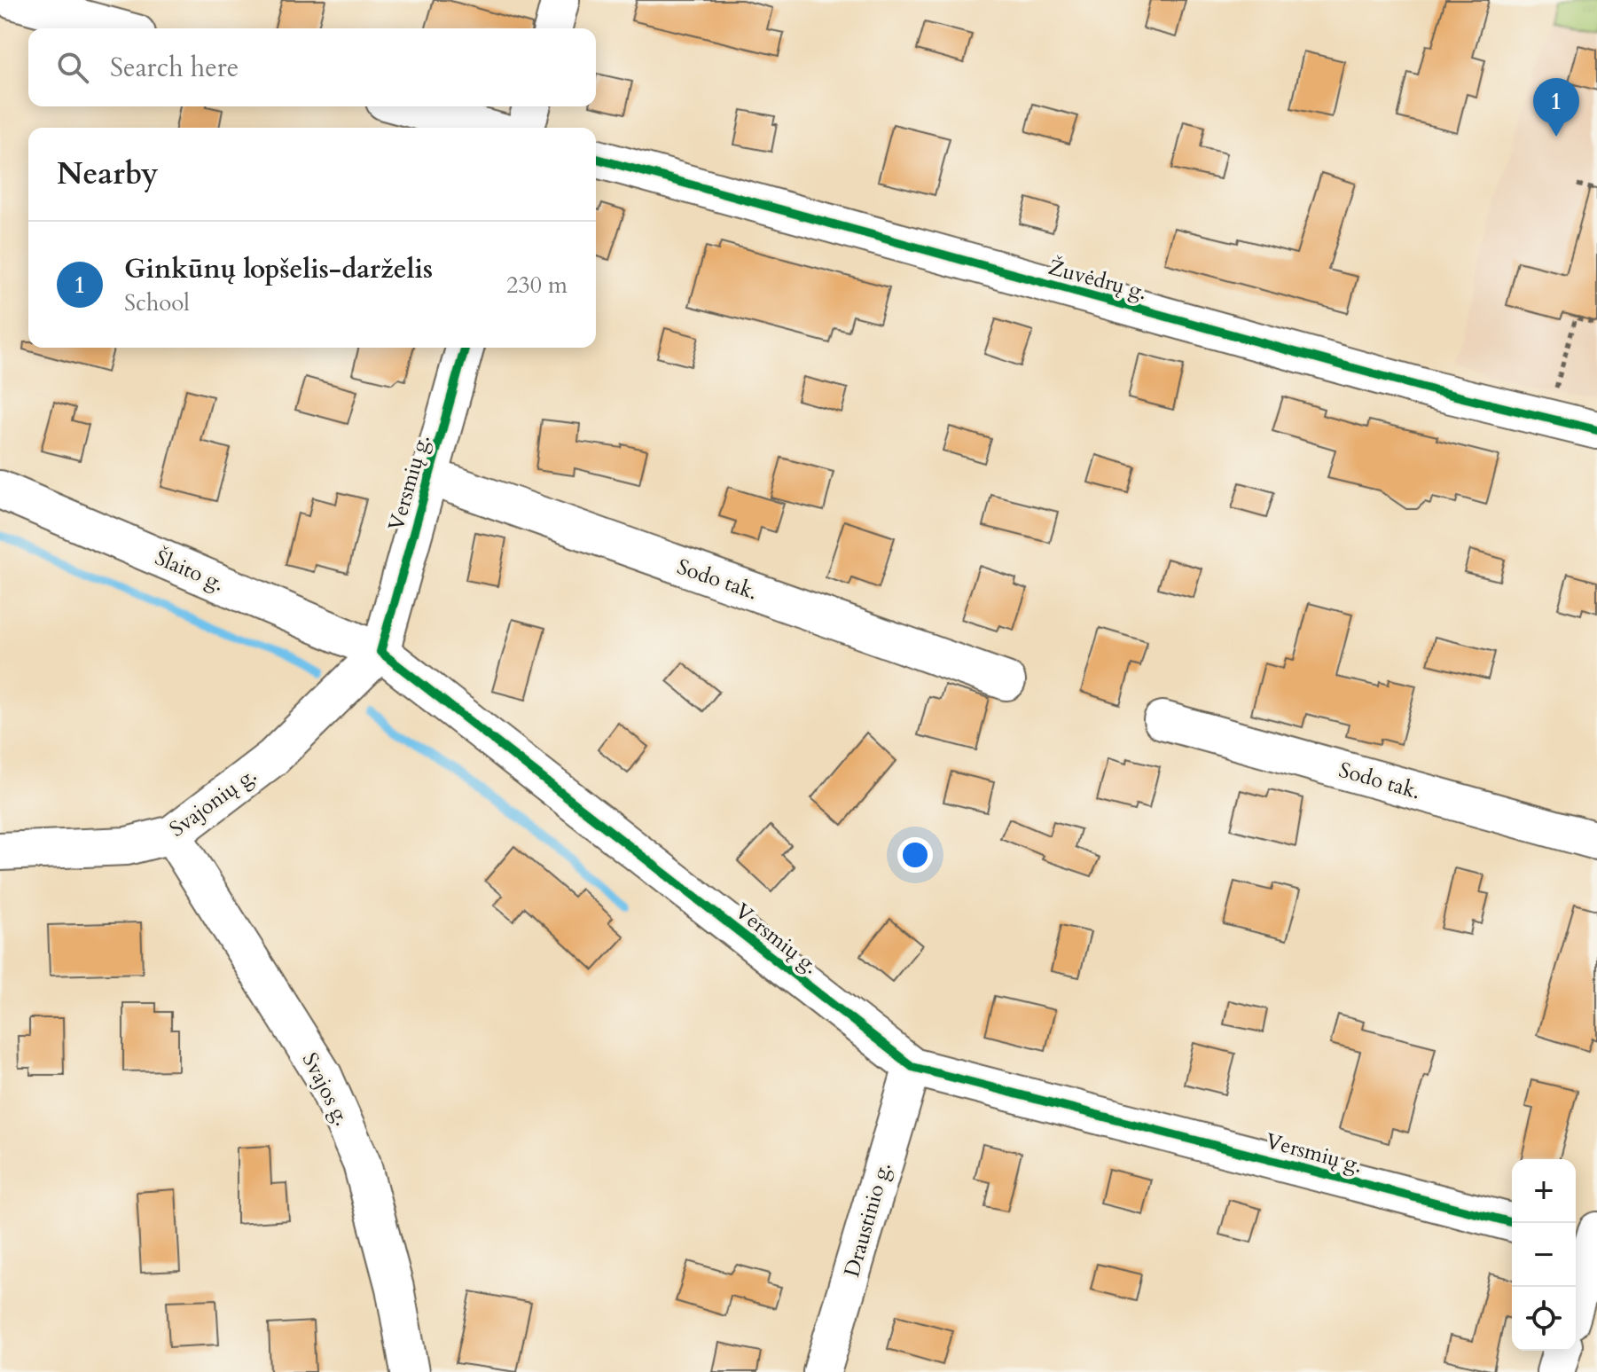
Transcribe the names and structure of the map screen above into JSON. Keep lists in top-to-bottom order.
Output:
{
  "streets": {
    "street": [
      "Žuvėdrų g.",
      "Versmių g.",
      "Šlaito g.",
      "Sodo tak.",
      "Svajonių g.",
      "Svajos g.",
      "Draustinio g."
    ]
  },
  "crossings": [
    ["Versmių g.", "Šlaito g."],
    ["Versmių g.", "Sodo tak."],
    ["Versmių g.", "Svajonių g."],
    ["Versmių g.", "Draustinio g."],
    ["Šlaito g.", "Svajonių g."],
    ["Svajonių g.", "Svajos g."]
  ],
  "page": {
    "search": "Search here",
    "pins": "1",
    "heading": "Nearby",
    "list": [
      {
        "mark": "1",
        "name": "Ginkūnų lopšelis-darželis",
        "note": "School",
        "value": "230 m"
      }
    ],
    "map_buttons": ["+", "−"]
  }
}
